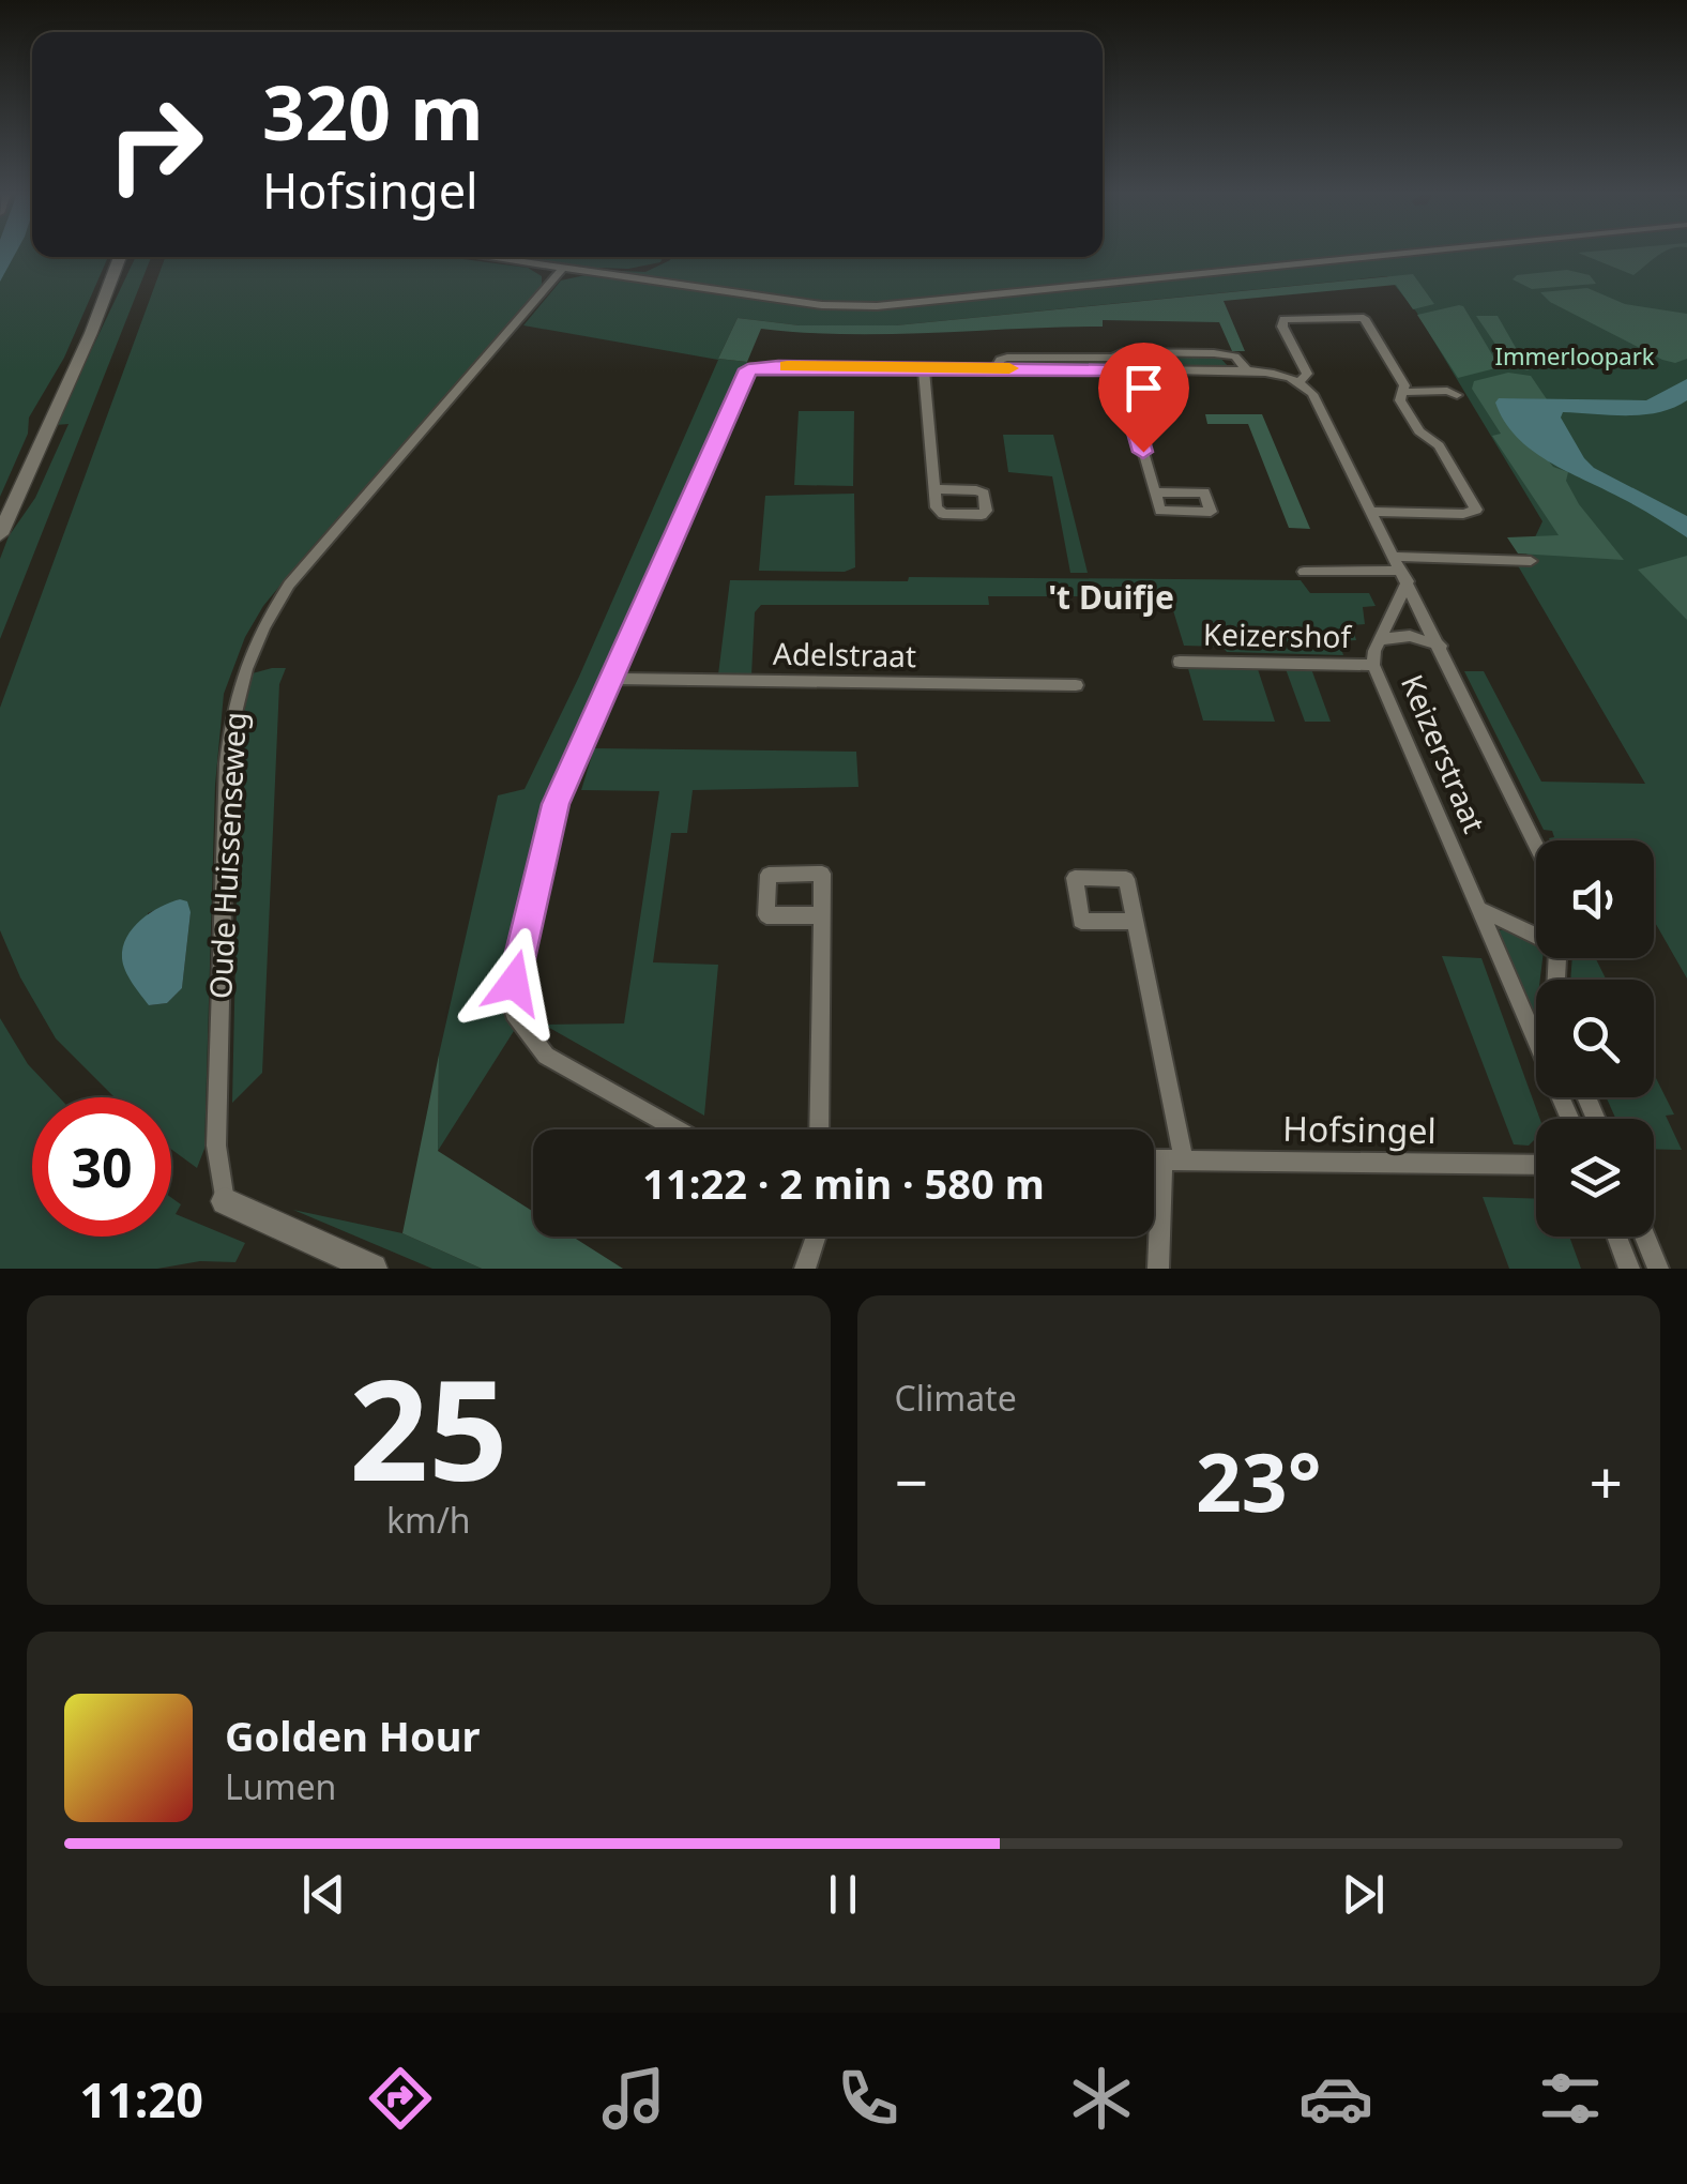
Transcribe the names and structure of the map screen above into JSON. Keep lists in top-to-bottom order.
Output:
{
  "streets": {
    "main road": ["Oude Huissenseweg"],
    "street": [
      "Keizershof",
      "Adelstraat",
      "Keizerstraat",
      "Hofsingel"
    ]
  },
  "crossings": [
    ["Keizershof", "Keizerstraat"]
  ],
  "districts": ["'t Duifje"],
  "parks": ["Immerloopark"],
  "page": {
    "turn": ["320 m", "Hofsingel"],
    "limit": "30",
    "trip": "11:22 · 2 min · 580 m",
    "tile": [
      ["25", "km/h"],
      "Climate"
    ],
    "heat": ["−", "23°", "+"],
    "song": ["Golden Hour", "Lumen"],
    "tabs": "11:20"
  }
}
